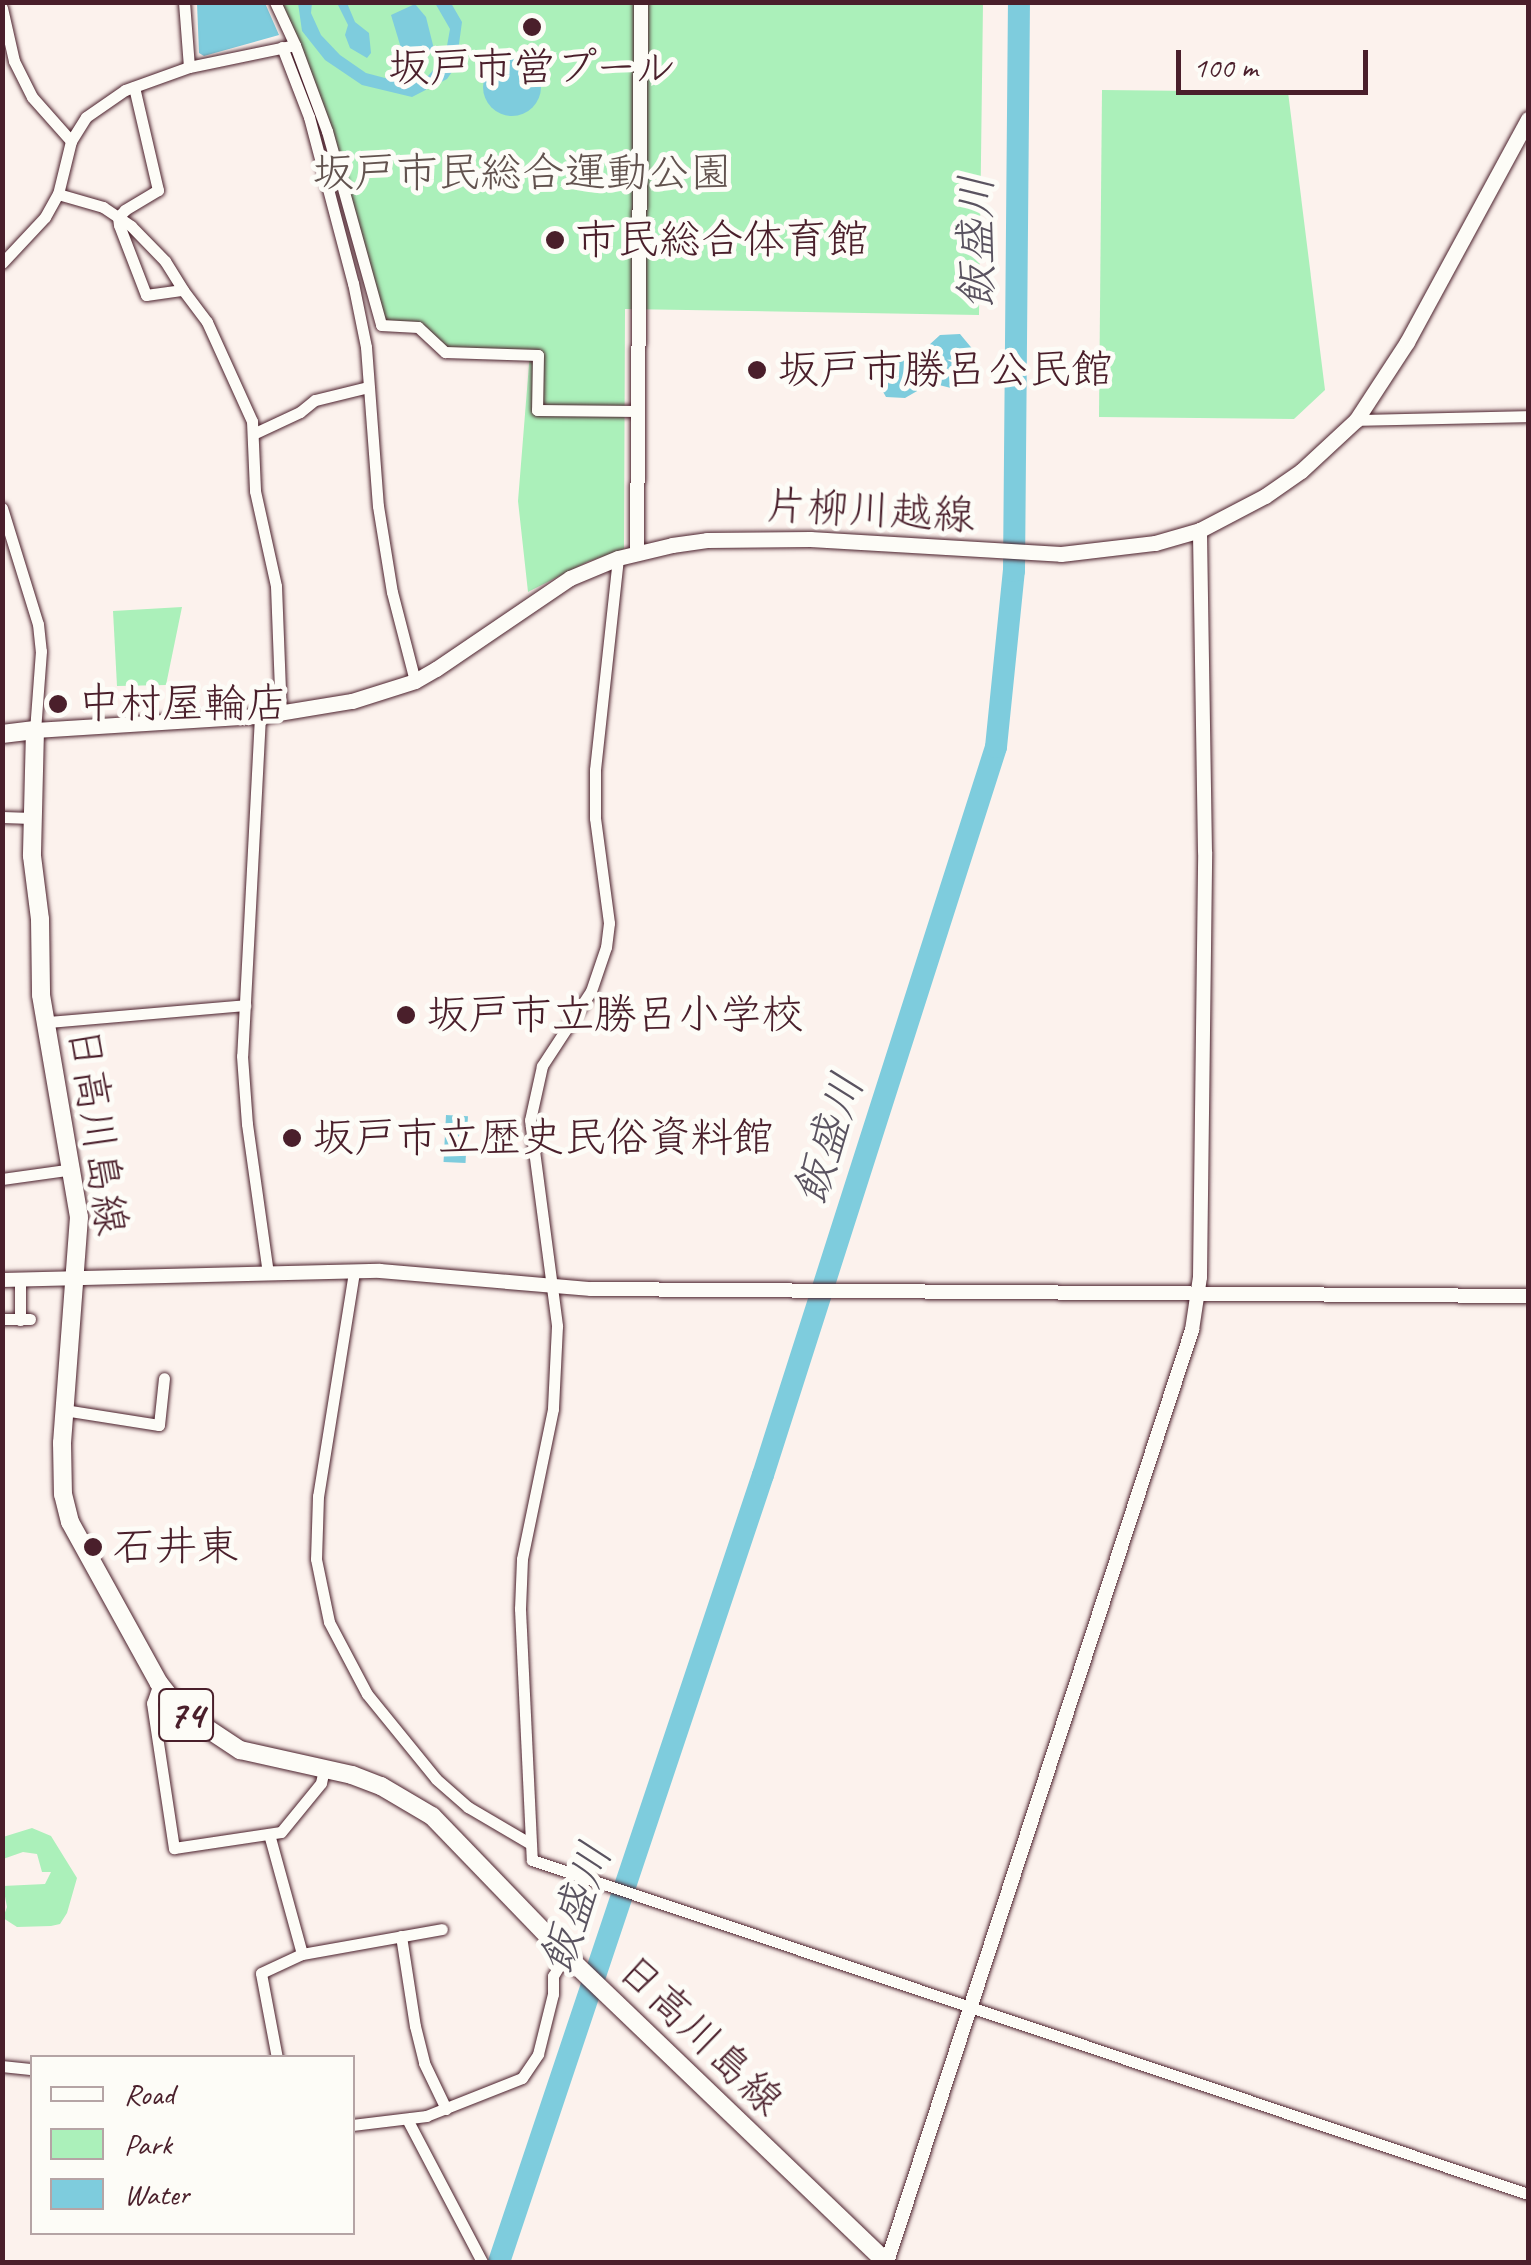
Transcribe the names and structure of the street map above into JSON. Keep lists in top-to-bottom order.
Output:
{
  "streets": {
    "main road": ["片柳川越線", "日高川島線", "74"]
  },
  "crossings": [
    ["片柳川越線", "日高川島線"]
  ],
  "water": ["飯盛川"],
  "parks": ["坂戸市民総合運動公園"],
  "places": [
    "坂戸市営プール",
    "市民総合体育館",
    "坂戸市勝呂公民館",
    "中村屋輪店",
    "坂戸市立勝呂小学校",
    "坂戸市立歴史民俗資料館",
    "石井東"
  ],
  "legend": ["Road", "Park", "Water"],
  "scale_bar": "100 m"
}
